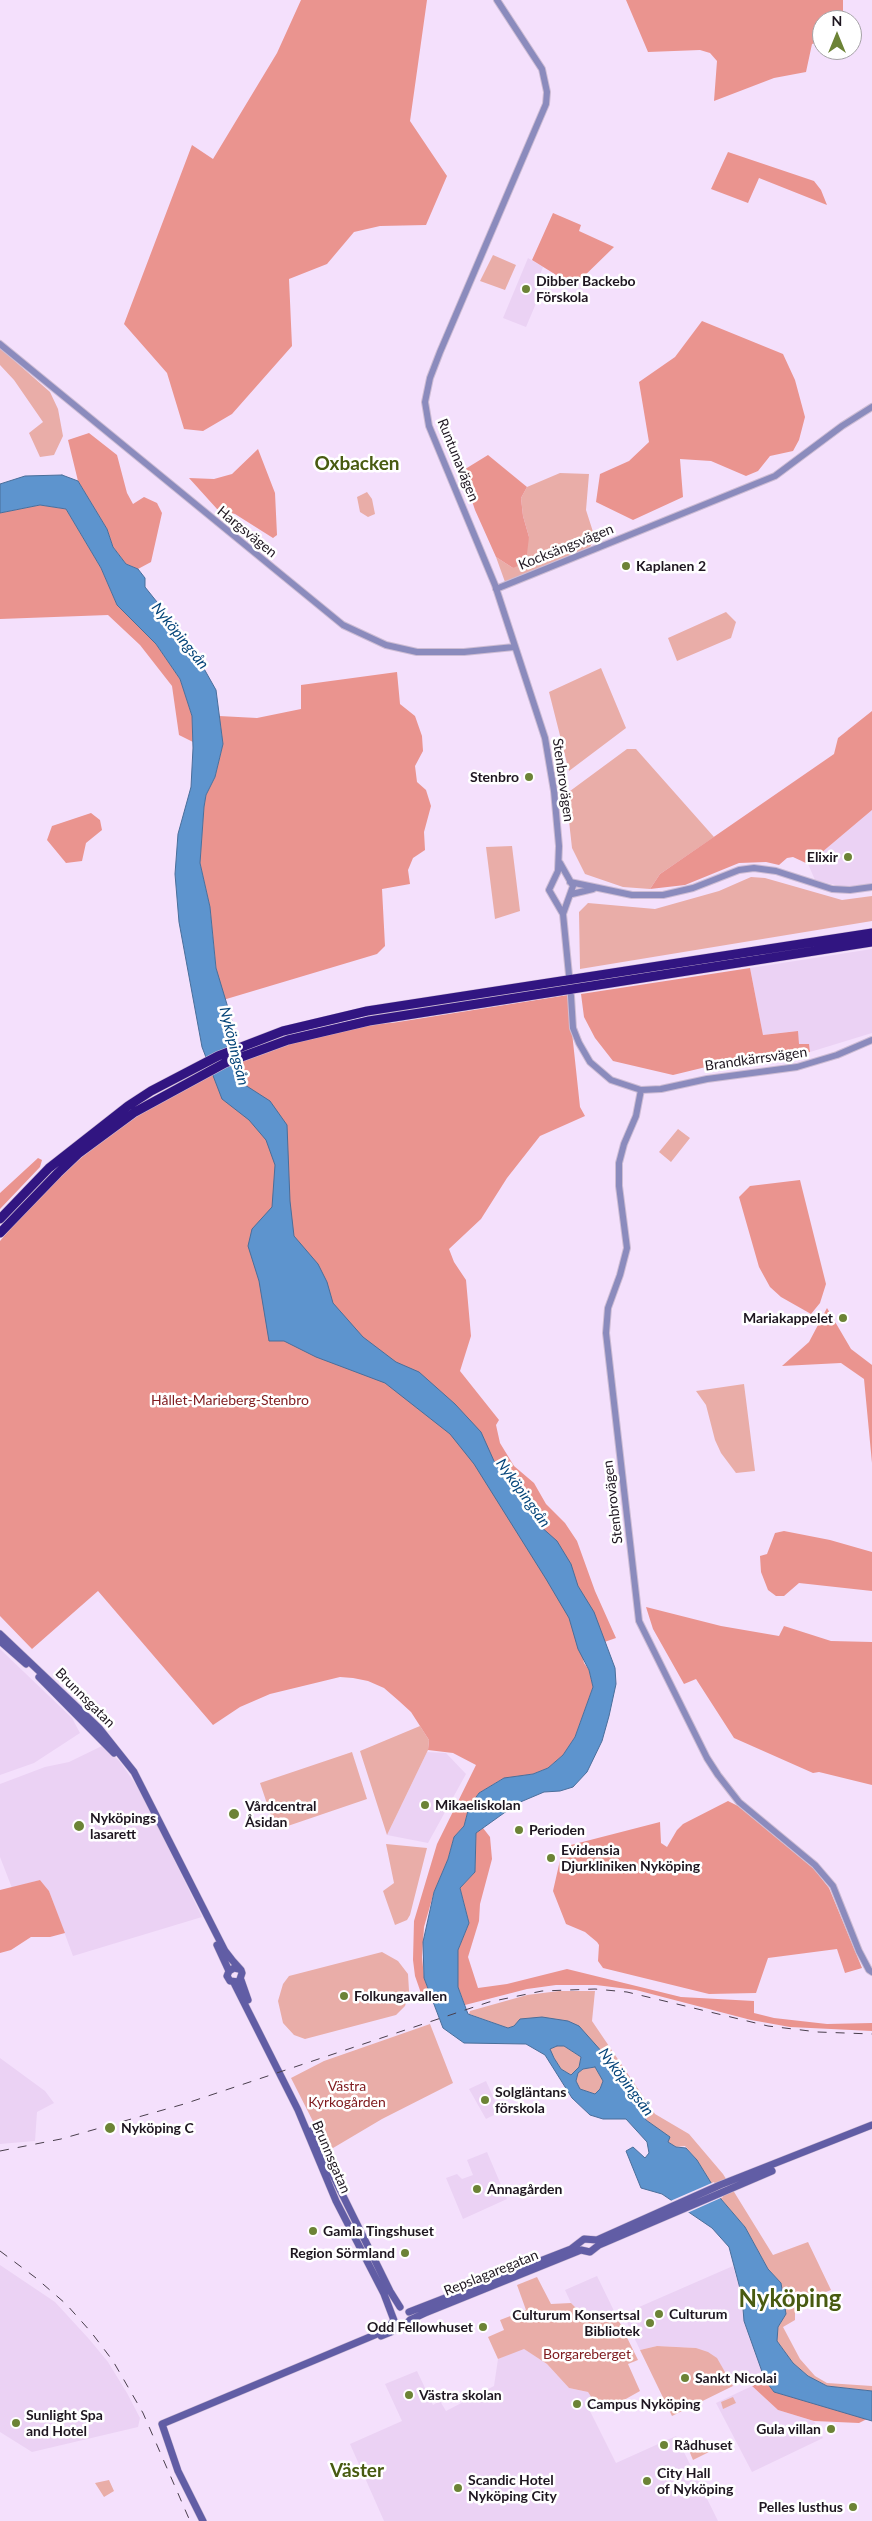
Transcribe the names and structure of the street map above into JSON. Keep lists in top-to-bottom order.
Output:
{
  "streets": {
    "main road": ["Brunnsgatan", "Repslagaregatan"],
    "street": [
      "Runtunavägen",
      "Hargsvägen",
      "Kocksängsvägen",
      "Stenbrovägen",
      "Brandkärrsvägen"
    ]
  },
  "crossings": [
    ["Runtunavägen", "Hargsvägen"],
    ["Runtunavägen", "Kocksängsvägen"],
    ["Runtunavägen", "Stenbrovägen"],
    ["Hargsvägen", "Stenbrovägen"],
    ["Stenbrovägen", "Brandkärrsvägen"],
    ["Brunnsgatan", "Repslagaregatan"]
  ],
  "districts": ["Oxbacken", "Nyköping", "Väster"],
  "water": ["Nyköpingsån"],
  "parks": ["Hållet-Marieberg-Stenbro", "Västra Kyrkogården", "Borgareberget"],
  "places": [
    "Dibber Backebo Förskola",
    "Kaplanen 2",
    "Stenbro",
    "Elixir",
    "Mariakappelet",
    "Mikaeliskolan",
    "Vårdcentral Åsidan",
    "Nyköpings lasarett",
    "Perioden",
    "Evidensia Djurkliniken Nyköping",
    "Folkungavallen",
    "Solgläntans förskola",
    "Nyköping C",
    "Annagården",
    "Gamla Tingshuset",
    "Region Sörmland",
    "Culturum",
    "Culturum Konsertsal Bibliotek",
    "Odd Fellowhuset",
    "Sankt Nicolai",
    "Västra skolan",
    "Campus Nyköping",
    "Sunlight Spa and Hotel",
    "Gula villan",
    "Rådhuset",
    "City Hall of Nyköping",
    "Scandic Hotel Nyköping City",
    "Pelles lusthus"
  ],
  "north": "top"
}
